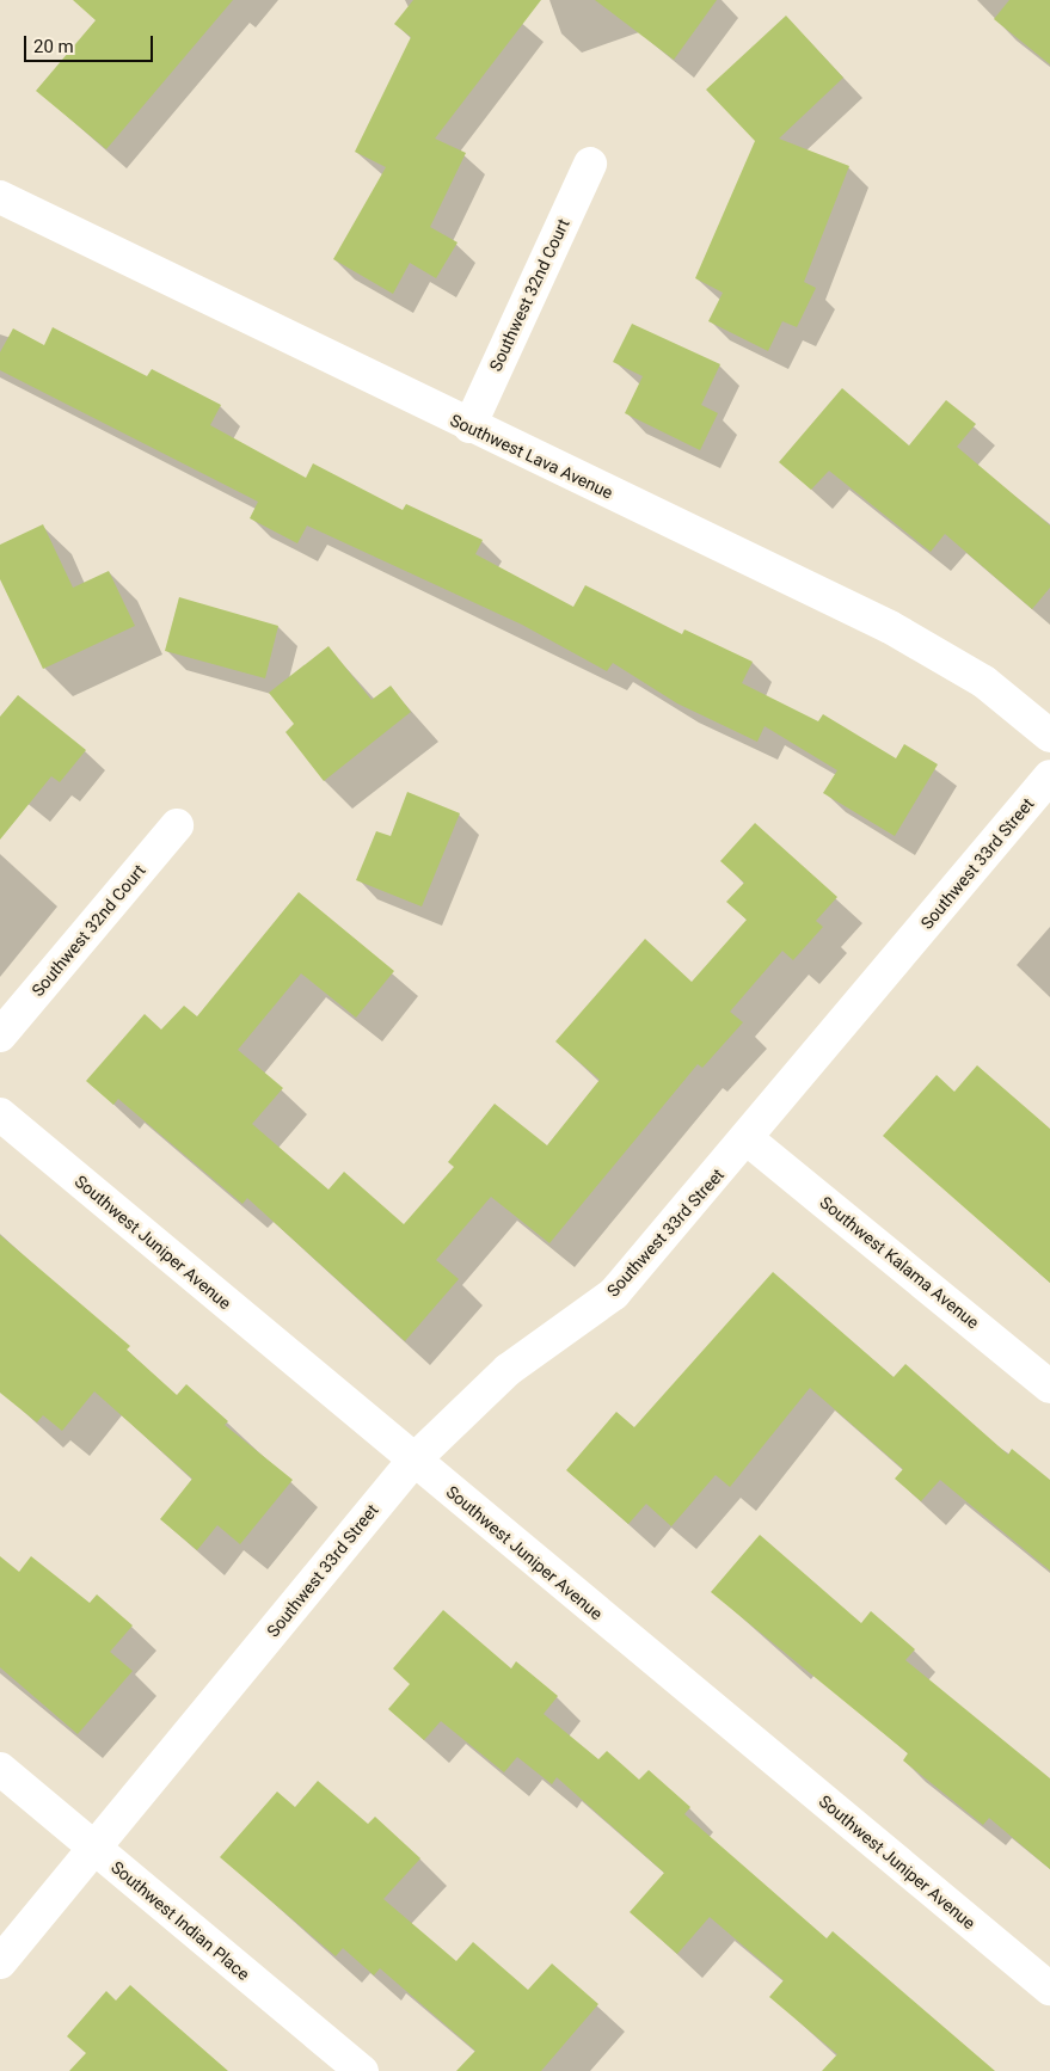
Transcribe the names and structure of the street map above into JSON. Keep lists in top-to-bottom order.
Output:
{
  "streets": {
    "street": [
      "Southwest 32nd Court",
      "Southwest Lava Avenue",
      "Southwest 33rd Street",
      "Southwest Juniper Avenue",
      "Southwest Kalama Avenue",
      "Southwest Indian Place"
    ]
  },
  "crossings": [
    ["Southwest 32nd Court", "Southwest Lava Avenue"],
    ["Southwest 33rd Street", "Southwest Juniper Avenue"],
    ["Southwest 33rd Street", "Southwest Kalama Avenue"],
    ["Southwest 33rd Street", "Southwest Indian Place"]
  ],
  "scale_bar": "20 m"
}
